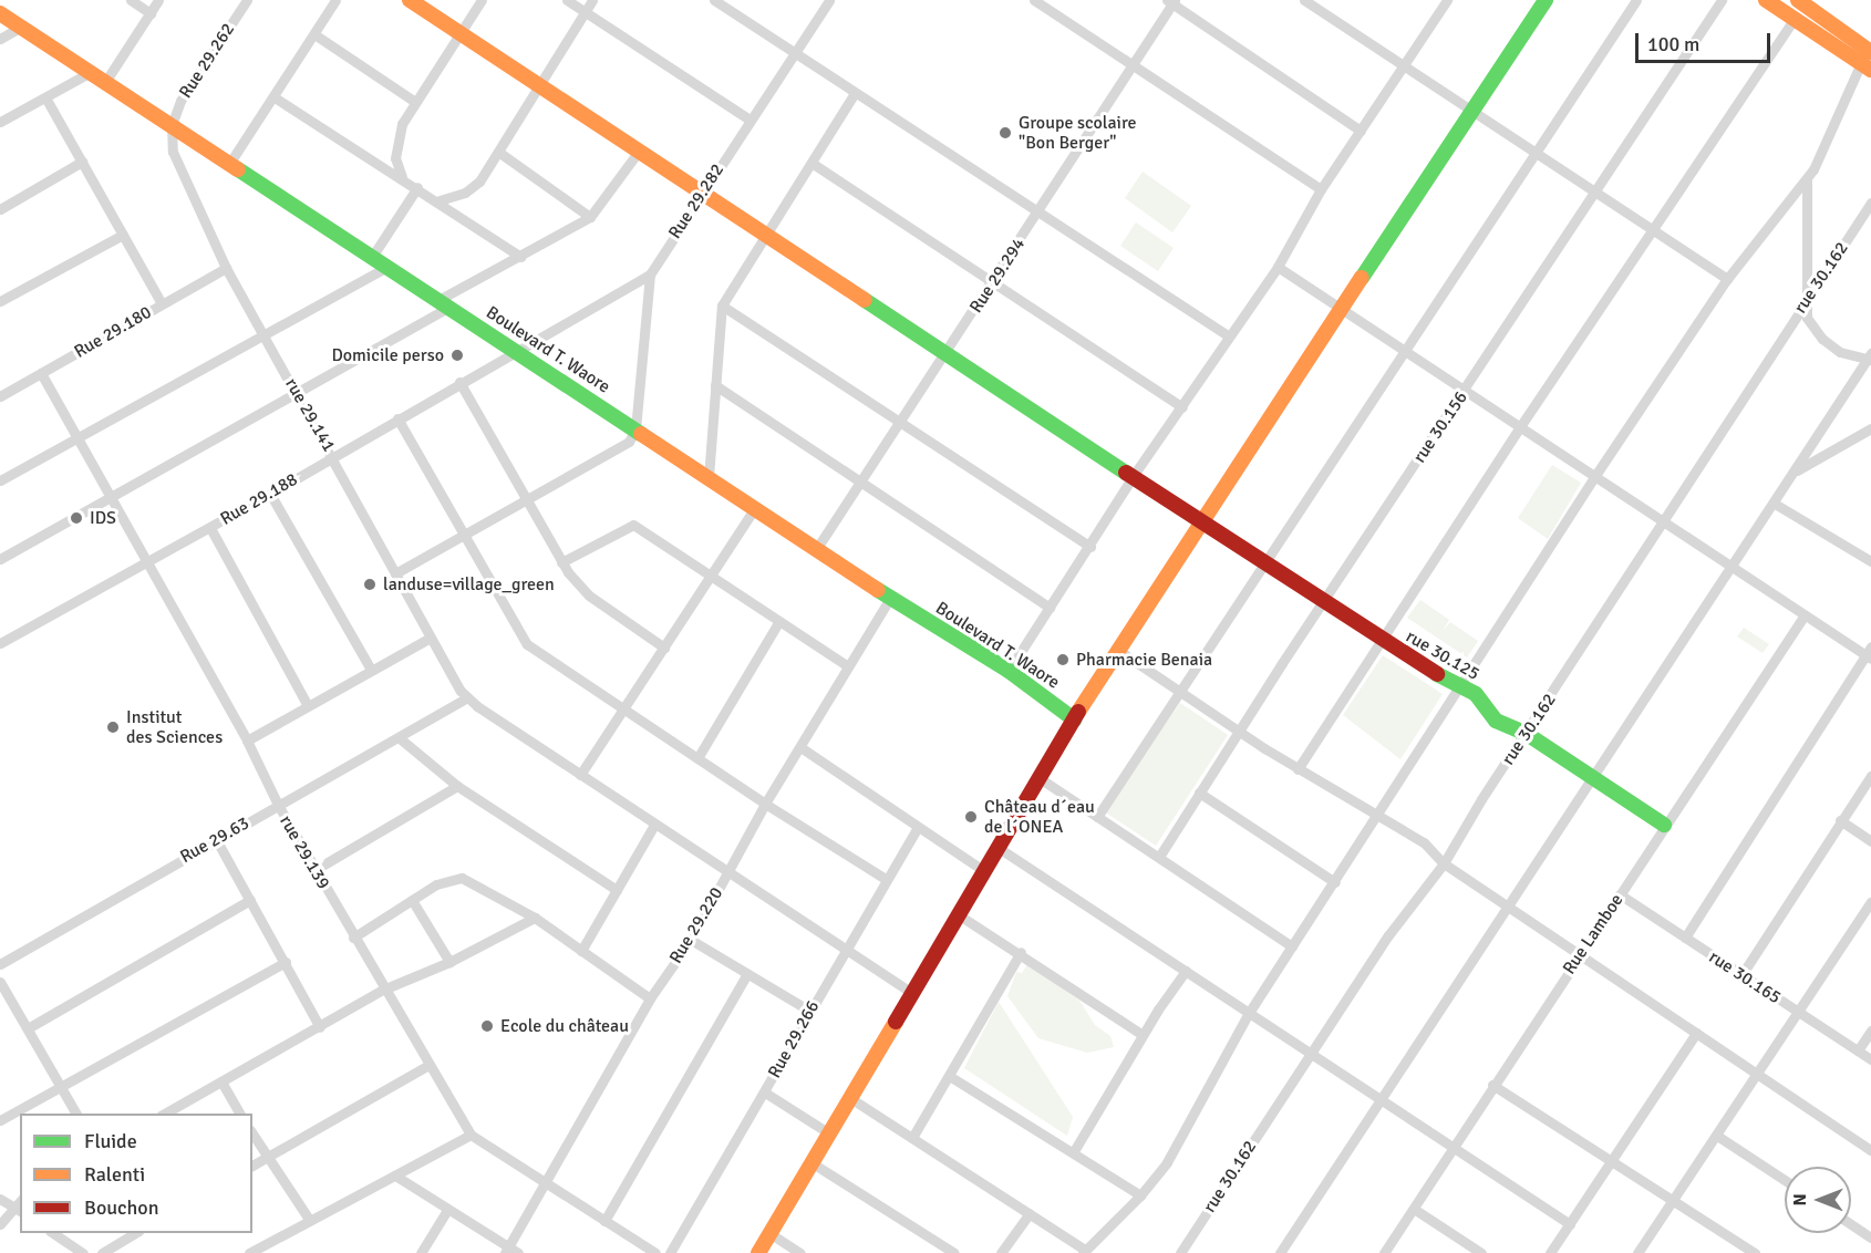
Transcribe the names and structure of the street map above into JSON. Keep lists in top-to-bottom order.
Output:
{
  "streets": {
    "street": [
      "Rue 29.262",
      "Rue 29.282",
      "Rue 29.294",
      "rue 30.162",
      "Rue 29.180",
      "Boulevard T. Waore",
      "rue 29.141",
      "rue 30.156",
      "Rue 29.188",
      "rue 30.125",
      "Rue 29.63",
      "rue 29.139",
      "Rue 29.220",
      "Rue Lamboe",
      "rue 30.165",
      "Rue 29.266"
    ]
  },
  "crossings": [
    ["Rue 29.262", "Boulevard T. Waore"],
    ["Rue 29.262", "rue 29.141"],
    ["Rue 29.282", "Boulevard T. Waore"],
    ["Rue 29.282", "Rue 29.188"],
    ["Rue 29.282", "rue 30.125"],
    ["Rue 29.294", "Boulevard T. Waore"],
    ["Rue 29.294", "rue 30.125"],
    ["rue 30.162", "rue 30.125"],
    ["Rue 29.180", "rue 29.141"],
    ["Rue 29.180", "rue 29.139"],
    ["Boulevard T. Waore", "rue 29.141"],
    ["Boulevard T. Waore", "Rue 29.188"],
    ["Boulevard T. Waore", "Rue 29.220"],
    ["rue 29.141", "Rue 29.188"],
    ["rue 29.141", "Rue 29.63"],
    ["rue 30.156", "rue 30.125"],
    ["Rue 29.188", "rue 29.139"],
    ["rue 30.125", "Rue Lamboe"],
    ["Rue 29.63", "rue 29.139"],
    ["rue 29.139", "Rue 29.220"],
    ["Rue Lamboe", "rue 30.165"]
  ],
  "places": [
    "Groupe scolaire \"Bon Berger\"",
    "Domicile perso",
    "IDS",
    "landuse=village_green",
    "Pharmacie Benaia",
    "Institut des Sciences",
    "Château d´eau de l´ONEA",
    "Ecole du château"
  ],
  "legend": ["Fluide", "Ralenti", "Bouchon"],
  "scale_bar": "100 m",
  "north": "left"
}
